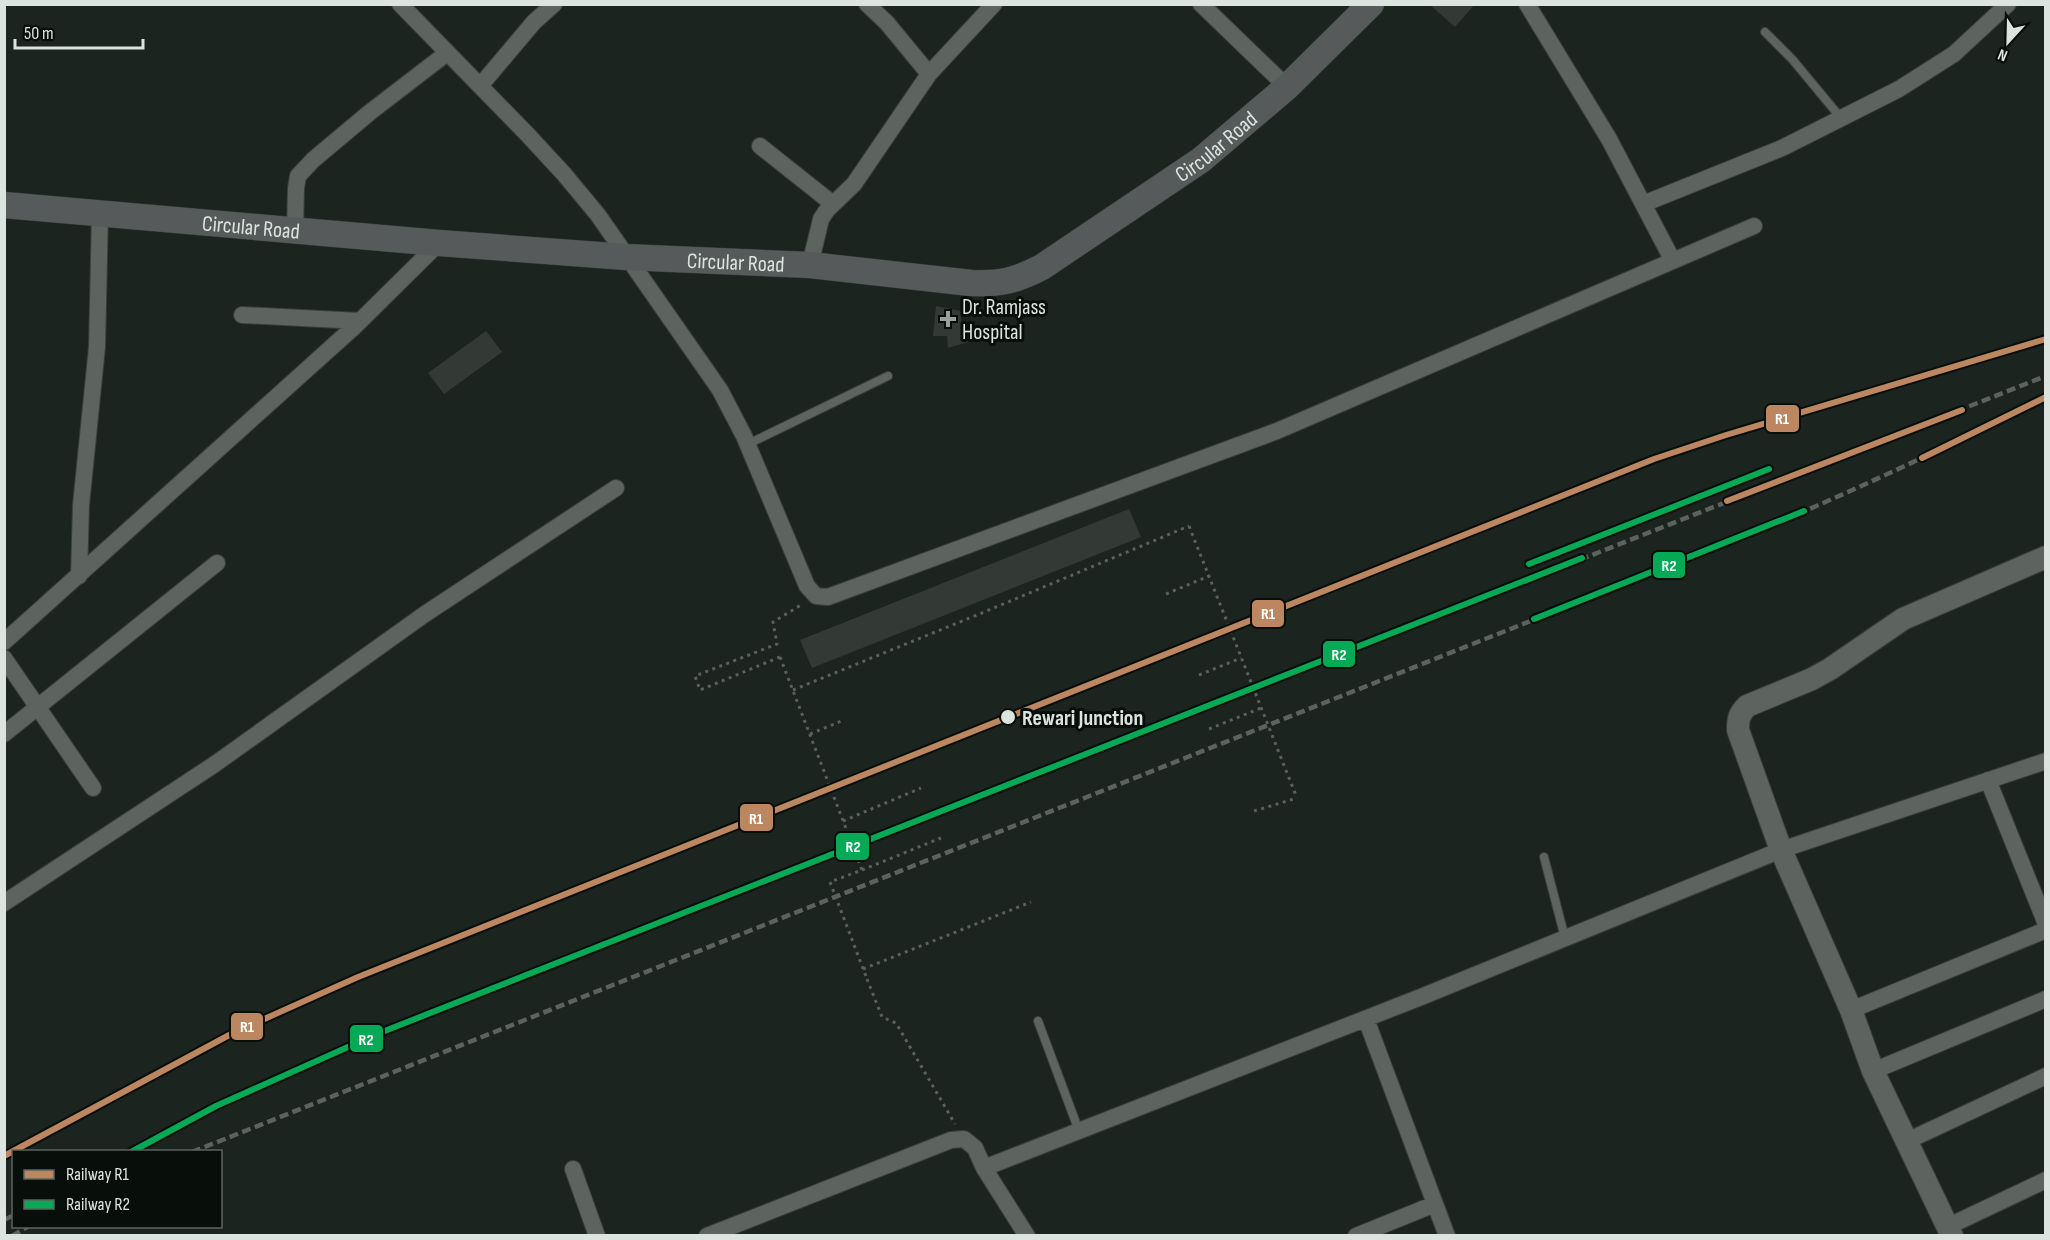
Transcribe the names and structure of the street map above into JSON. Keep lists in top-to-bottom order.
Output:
{
  "streets": {
    "main road": ["Circular Road"]
  },
  "places": {
    "health": ["Dr. Ramjass Hospital"],
    "other": ["Rewari Junction"]
  },
  "lines": ["rail line R1", "rail line R2"],
  "legend": ["Railway R1", "Railway R2"],
  "scale_bar": "50 m",
  "north": "bottom"
}
